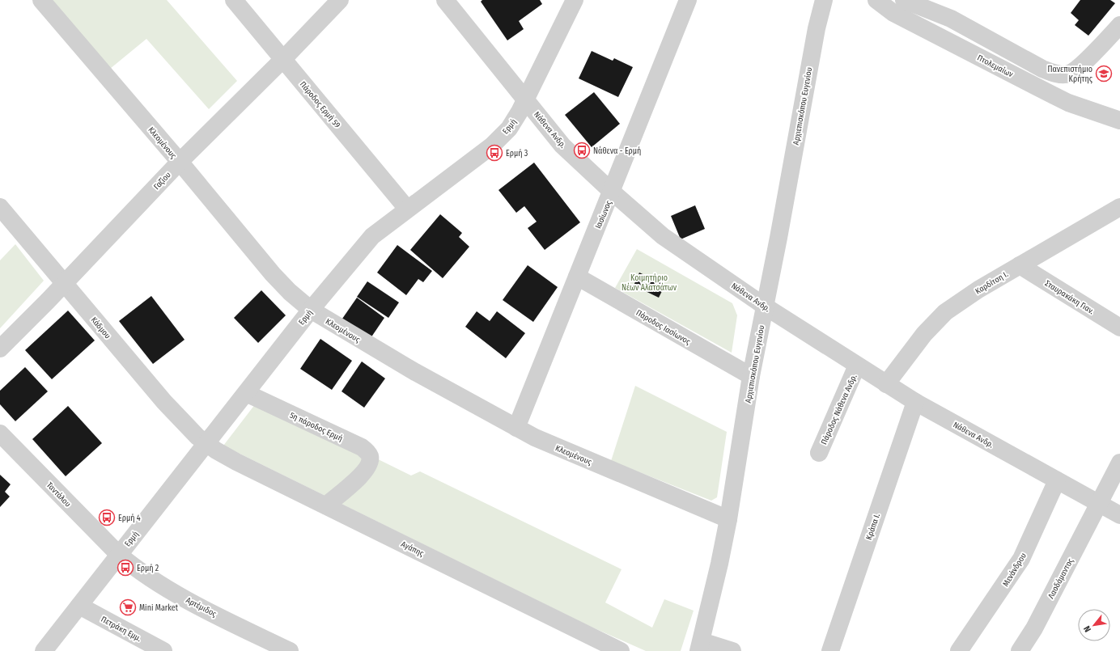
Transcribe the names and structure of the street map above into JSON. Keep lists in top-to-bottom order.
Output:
{
  "streets": {
    "street": [
      "Πτολεμαίων",
      "Πάροδος Ερμή 59",
      "Αρχιεπισκόπου Ευγενίου",
      "Ερμή",
      "Νάθενα Ανδρ.",
      "Κλεομένους",
      "Γαζίου",
      "Ιασίωνος",
      "Καρδίτση Ι.",
      "Σταυρακάκη Γιαν.",
      "Πάροδος Ιασίωνος",
      "Κάδμου",
      "Πάροδος Νάθενα Ανδρ.",
      "5η πάροδος Ερμή",
      "Ταντάλου",
      "Κράπα Ι.",
      "Αγάπης",
      "Μενάνδρου",
      "Λαοδάμαντος",
      "Αρτέμιδος",
      "Πετράκη Εμμ."
    ]
  },
  "crossings": [
    ["Πάροδος Ερμή 59", "Ερμή"],
    ["Πάροδος Ερμή 59", "Γαζίου"],
    ["Αρχιεπισκόπου Ευγενίου", "Νάθενα Ανδρ."],
    ["Αρχιεπισκόπου Ευγενίου", "Κλεομένους"],
    ["Αρχιεπισκόπου Ευγενίου", "Πάροδος Ιασίωνος"],
    ["Ερμή", "Νάθενα Ανδρ."],
    ["Ερμή", "Κλεομένους"],
    ["Ερμή", "Κάδμου"],
    ["Ερμή", "5η πάροδος Ερμή"],
    ["Ερμή", "Ταντάλου"],
    ["Ερμή", "Αγάπης"],
    ["Ερμή", "Αρτέμιδος"],
    ["Ερμή", "Πετράκη Εμμ."],
    ["Νάθενα Ανδρ.", "Ιασίωνος"],
    ["Νάθενα Ανδρ.", "Καρδίτση Ι."],
    ["Νάθενα Ανδρ.", "Πάροδος Νάθενα Ανδρ."],
    ["Νάθενα Ανδρ.", "Κράπα Ι."],
    ["Νάθενα Ανδρ.", "Μενάνδρου"],
    ["Νάθενα Ανδρ.", "Λαοδάμαντος"],
    ["Κλεομένους", "Γαζίου"],
    ["Κλεομένους", "Ιασίωνος"],
    ["Γαζίου", "Κάδμου"],
    ["Ιασίωνος", "Πάροδος Ιασίωνος"],
    ["Καρδίτση Ι.", "Σταυρακάκη Γιαν."],
    ["Κάδμου", "Αγάπης"],
    ["5η πάροδος Ερμή", "Αγάπης"],
    ["Ταντάλου", "Αρτέμιδος"]
  ],
  "parks": ["Κοιμητήριο Νέων Αλατσάτων"],
  "places": {
    "school or university": ["Πανεπιστήμιο Κρήτης"],
    "bus stop": [
      "Νάθενα - Ερμή",
      "Ερμή 3",
      "Ερμή 4",
      "Ερμή 2"
    ],
    "supermarket": ["Mini Market"]
  },
  "north": "bottom left"
}
